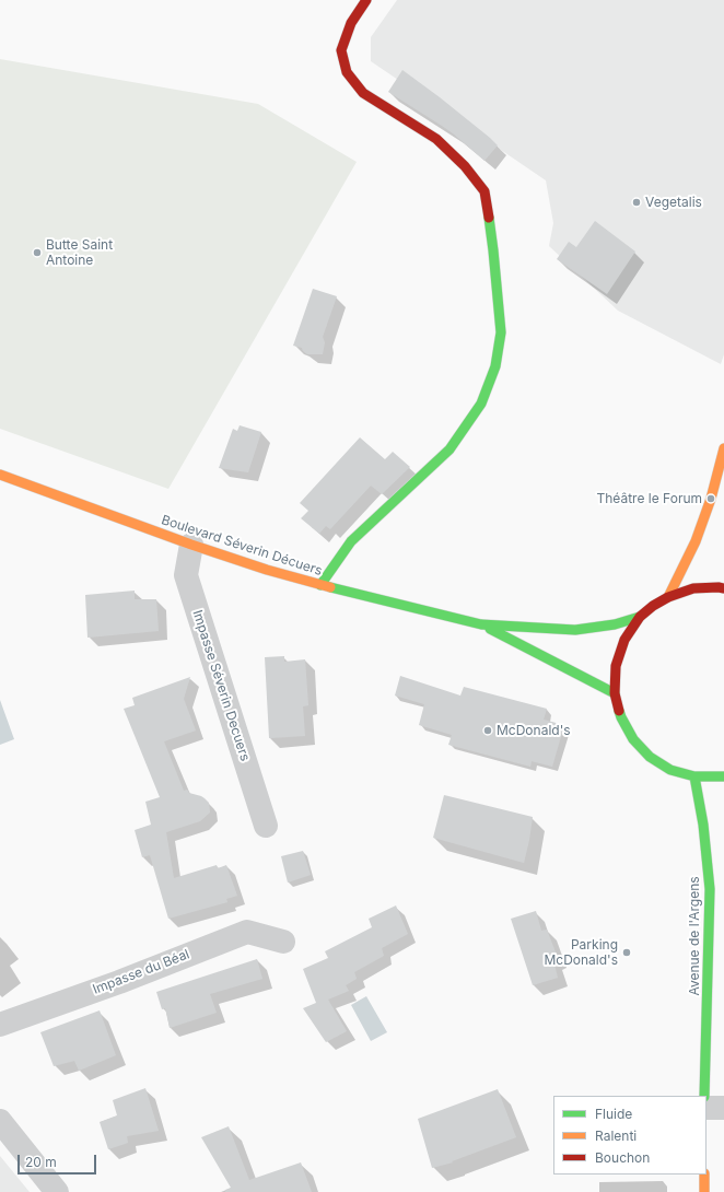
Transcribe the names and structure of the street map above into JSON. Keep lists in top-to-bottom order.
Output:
{
  "streets": {
    "street": [
      "Boulevard Séverin Décuers",
      "Impasse Séverin Decuers",
      "Avenue de l'Argens",
      "Impasse du Béal"
    ]
  },
  "crossings": [
    ["Boulevard Séverin Décuers", "Impasse Séverin Decuers"]
  ],
  "places": [
    "Vegetalis",
    "Butte Saint Antoine",
    "Théâtre le Forum",
    "McDonald's",
    "Parking McDonald's"
  ],
  "legend": ["Fluide", "Ralenti", "Bouchon"],
  "scale_bar": "20 m"
}
